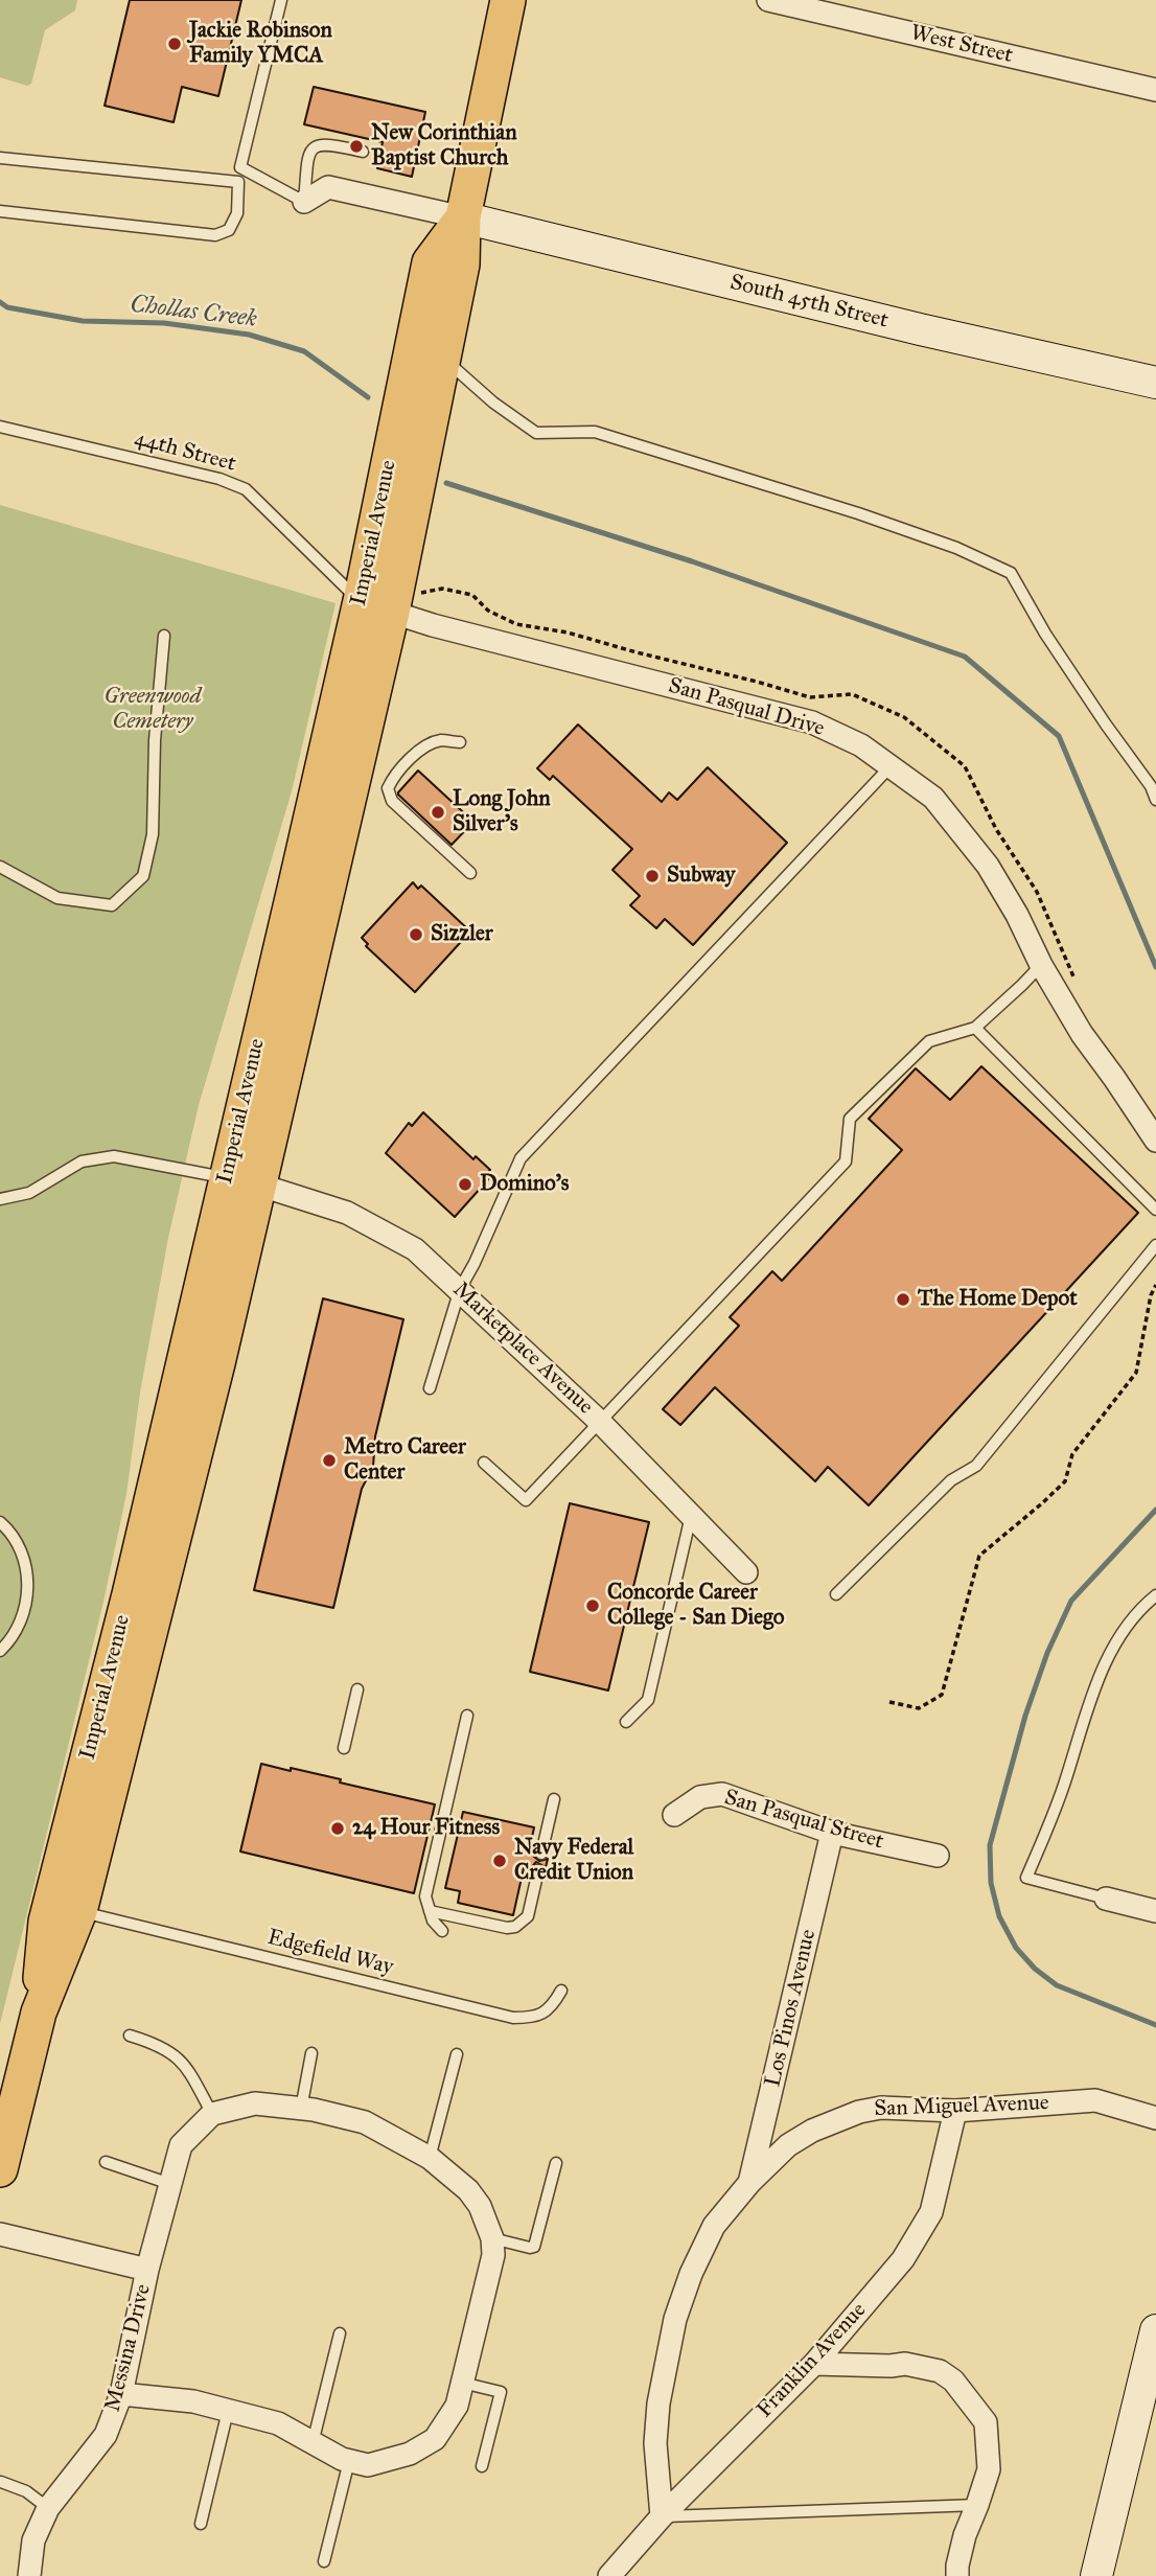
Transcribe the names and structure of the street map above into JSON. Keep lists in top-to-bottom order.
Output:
{
  "streets": {
    "main road": ["Imperial Avenue"],
    "street": [
      "West Street",
      "South 45th Street",
      "San Pasqual Drive",
      "Marketplace Avenue",
      "San Pasqual Street",
      "Los Pinos Avenue",
      "San Miguel Avenue",
      "Messina Drive",
      "Franklin Avenue"
    ],
    "lane": ["44th Street", "Edgefield Way"]
  },
  "crossings": [
    ["South 45th Street", "Imperial Avenue"],
    ["44th Street", "Imperial Avenue"],
    ["44th Street", "San Pasqual Drive"],
    ["Imperial Avenue", "San Pasqual Drive"],
    ["Imperial Avenue", "Marketplace Avenue"],
    ["Imperial Avenue", "Edgefield Way"],
    ["San Pasqual Street", "Los Pinos Avenue"],
    ["Los Pinos Avenue", "San Miguel Avenue"],
    ["San Miguel Avenue", "Franklin Avenue"]
  ],
  "water": ["Chollas Creek"],
  "parks": ["Greenwood Cemetery"],
  "places": [
    "Jackie Robinson Family YMCA",
    "New Corinthian Baptist Church",
    "Long John Silver's",
    "Subway",
    "Sizzler",
    "Domino's",
    "The Home Depot",
    "Metro Career Center",
    "Concorde Career College - San Diego",
    "24 Hour Fitness",
    "Navy Federal Credit Union"
  ]
}
